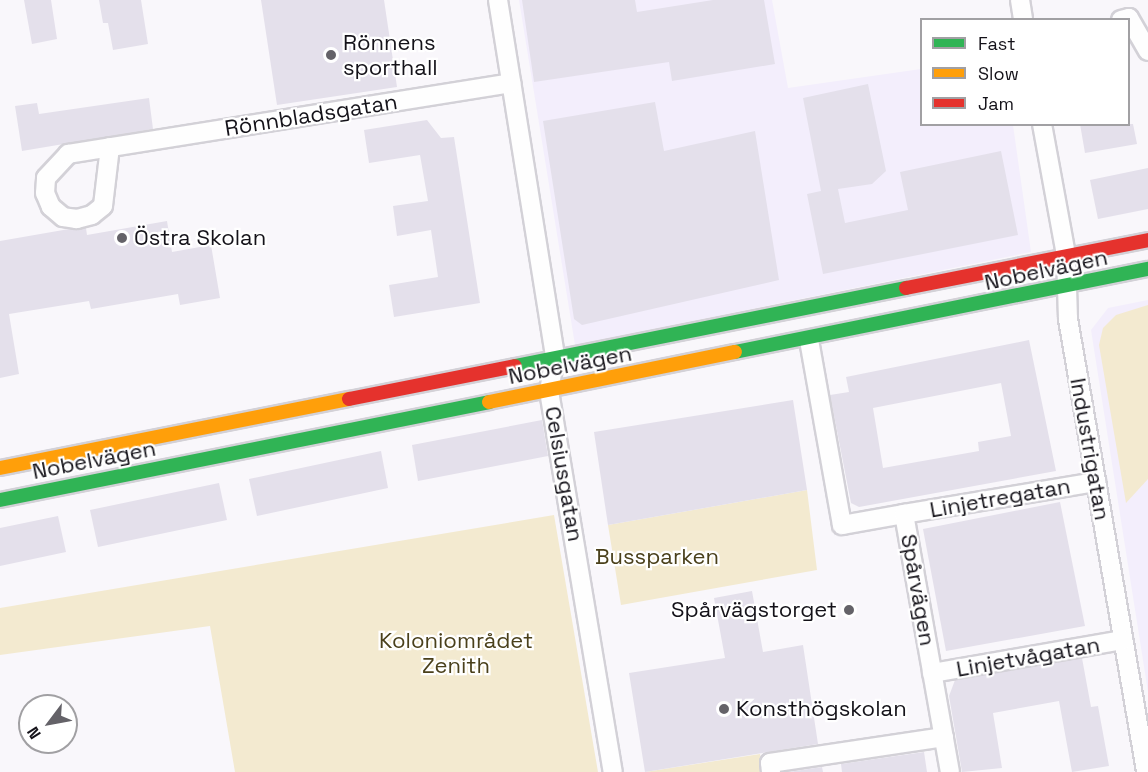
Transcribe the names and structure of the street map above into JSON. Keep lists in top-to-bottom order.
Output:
{
  "streets": {
    "main road": ["Nobelvägen"],
    "street": [
      "Rönnbladsgatan",
      "Industrigatan",
      "Celsiusgatan",
      "Linjetregatan",
      "Spårvägen",
      "Linjetvågatan"
    ]
  },
  "crossings": [
    ["Rönnbladsgatan", "Celsiusgatan"],
    ["Nobelvägen", "Industrigatan"],
    ["Nobelvägen", "Celsiusgatan"],
    ["Nobelvägen", "Spårvägen"],
    ["Industrigatan", "Linjetregatan"],
    ["Industrigatan", "Linjetvågatan"],
    ["Linjetregatan", "Spårvägen"],
    ["Spårvägen", "Linjetvågatan"]
  ],
  "parks": ["Bussparken", "Koloniområdet Zenith"],
  "places": [
    "Rönnens sporthall",
    "Östra Skolan",
    "Spårvägstorget",
    "Konsthögskolan"
  ],
  "legend": ["Fast", "Slow", "Jam"],
  "north": "bottom left"
}
